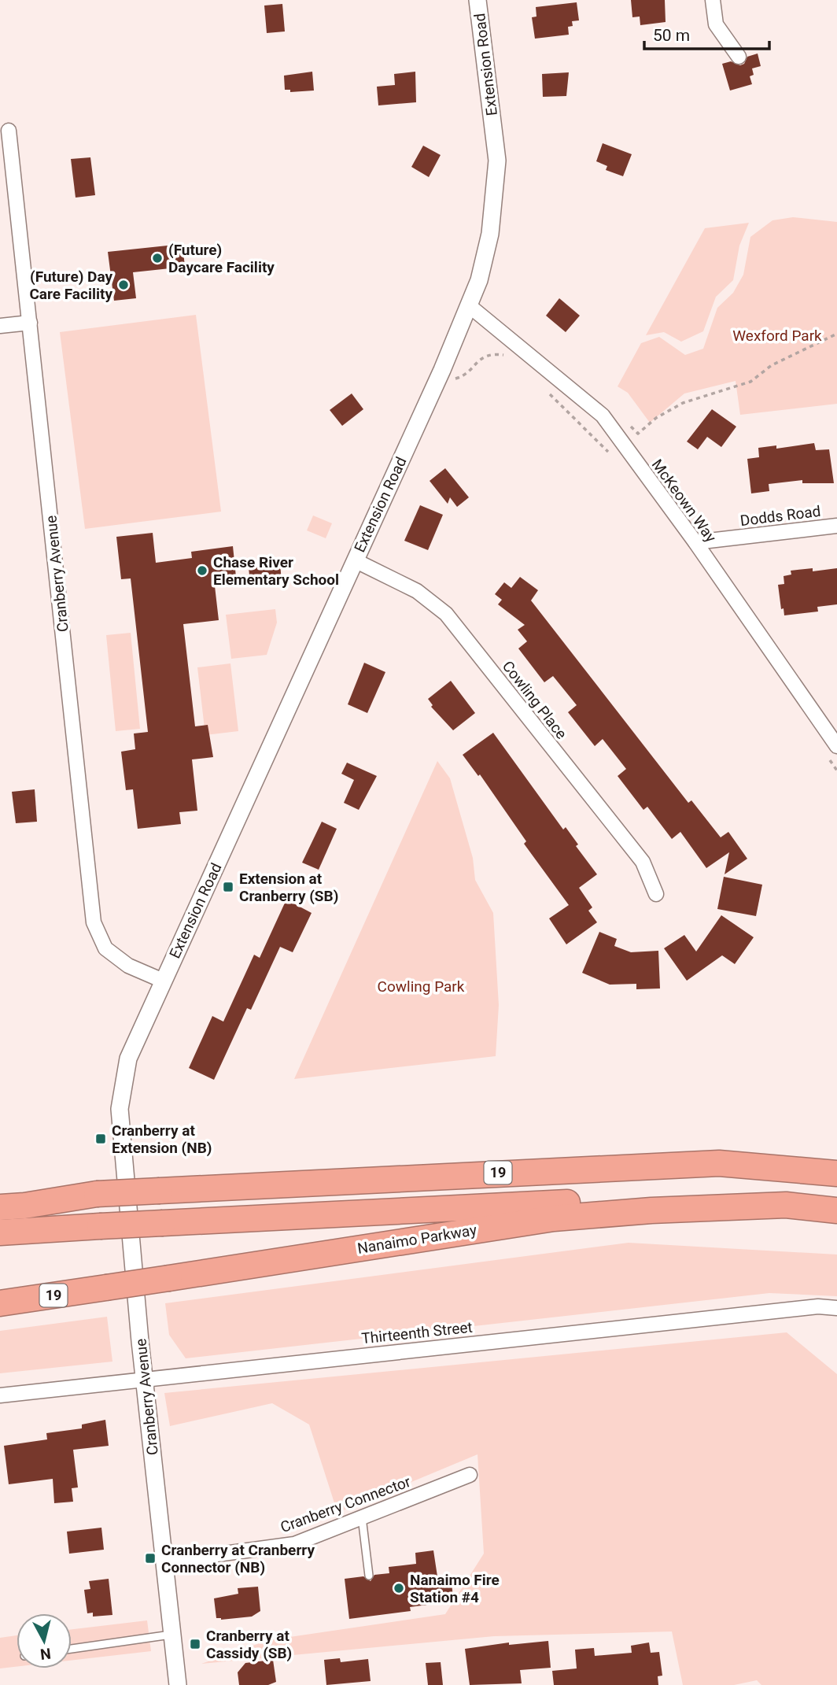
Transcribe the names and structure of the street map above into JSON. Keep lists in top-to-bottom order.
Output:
{
  "streets": {
    "highway": ["19", "Nanaimo Parkway"],
    "street": [
      "Extension Road",
      "McKeown Way",
      "Dodds Road",
      "Cranberry Avenue",
      "Cowling Place",
      "Thirteenth Street",
      "Cranberry Connector"
    ]
  },
  "crossings": [
    ["Extension Road", "McKeown Way"],
    ["Extension Road", "Cranberry Avenue"],
    ["Extension Road", "Cowling Place"],
    ["McKeown Way", "Dodds Road"],
    ["Cranberry Avenue", "Thirteenth Street"],
    ["Cranberry Avenue", "Cranberry Connector"]
  ],
  "parks": ["Wexford Park", "Cowling Park"],
  "places": {
    "other": [
      "(Future) Daycare Facility",
      "(Future) Day Care Facility",
      "Chase River Elementary School",
      "Nanaimo Fire Station #4"
    ],
    "transit": [
      "Extension at Cranberry (SB)",
      "Cranberry at Extension (NB)",
      "Cranberry at Cranberry Connector (NB)",
      "Cranberry at Cassidy (SB)"
    ]
  },
  "scale_bar": "50 m",
  "north": "bottom"
}
